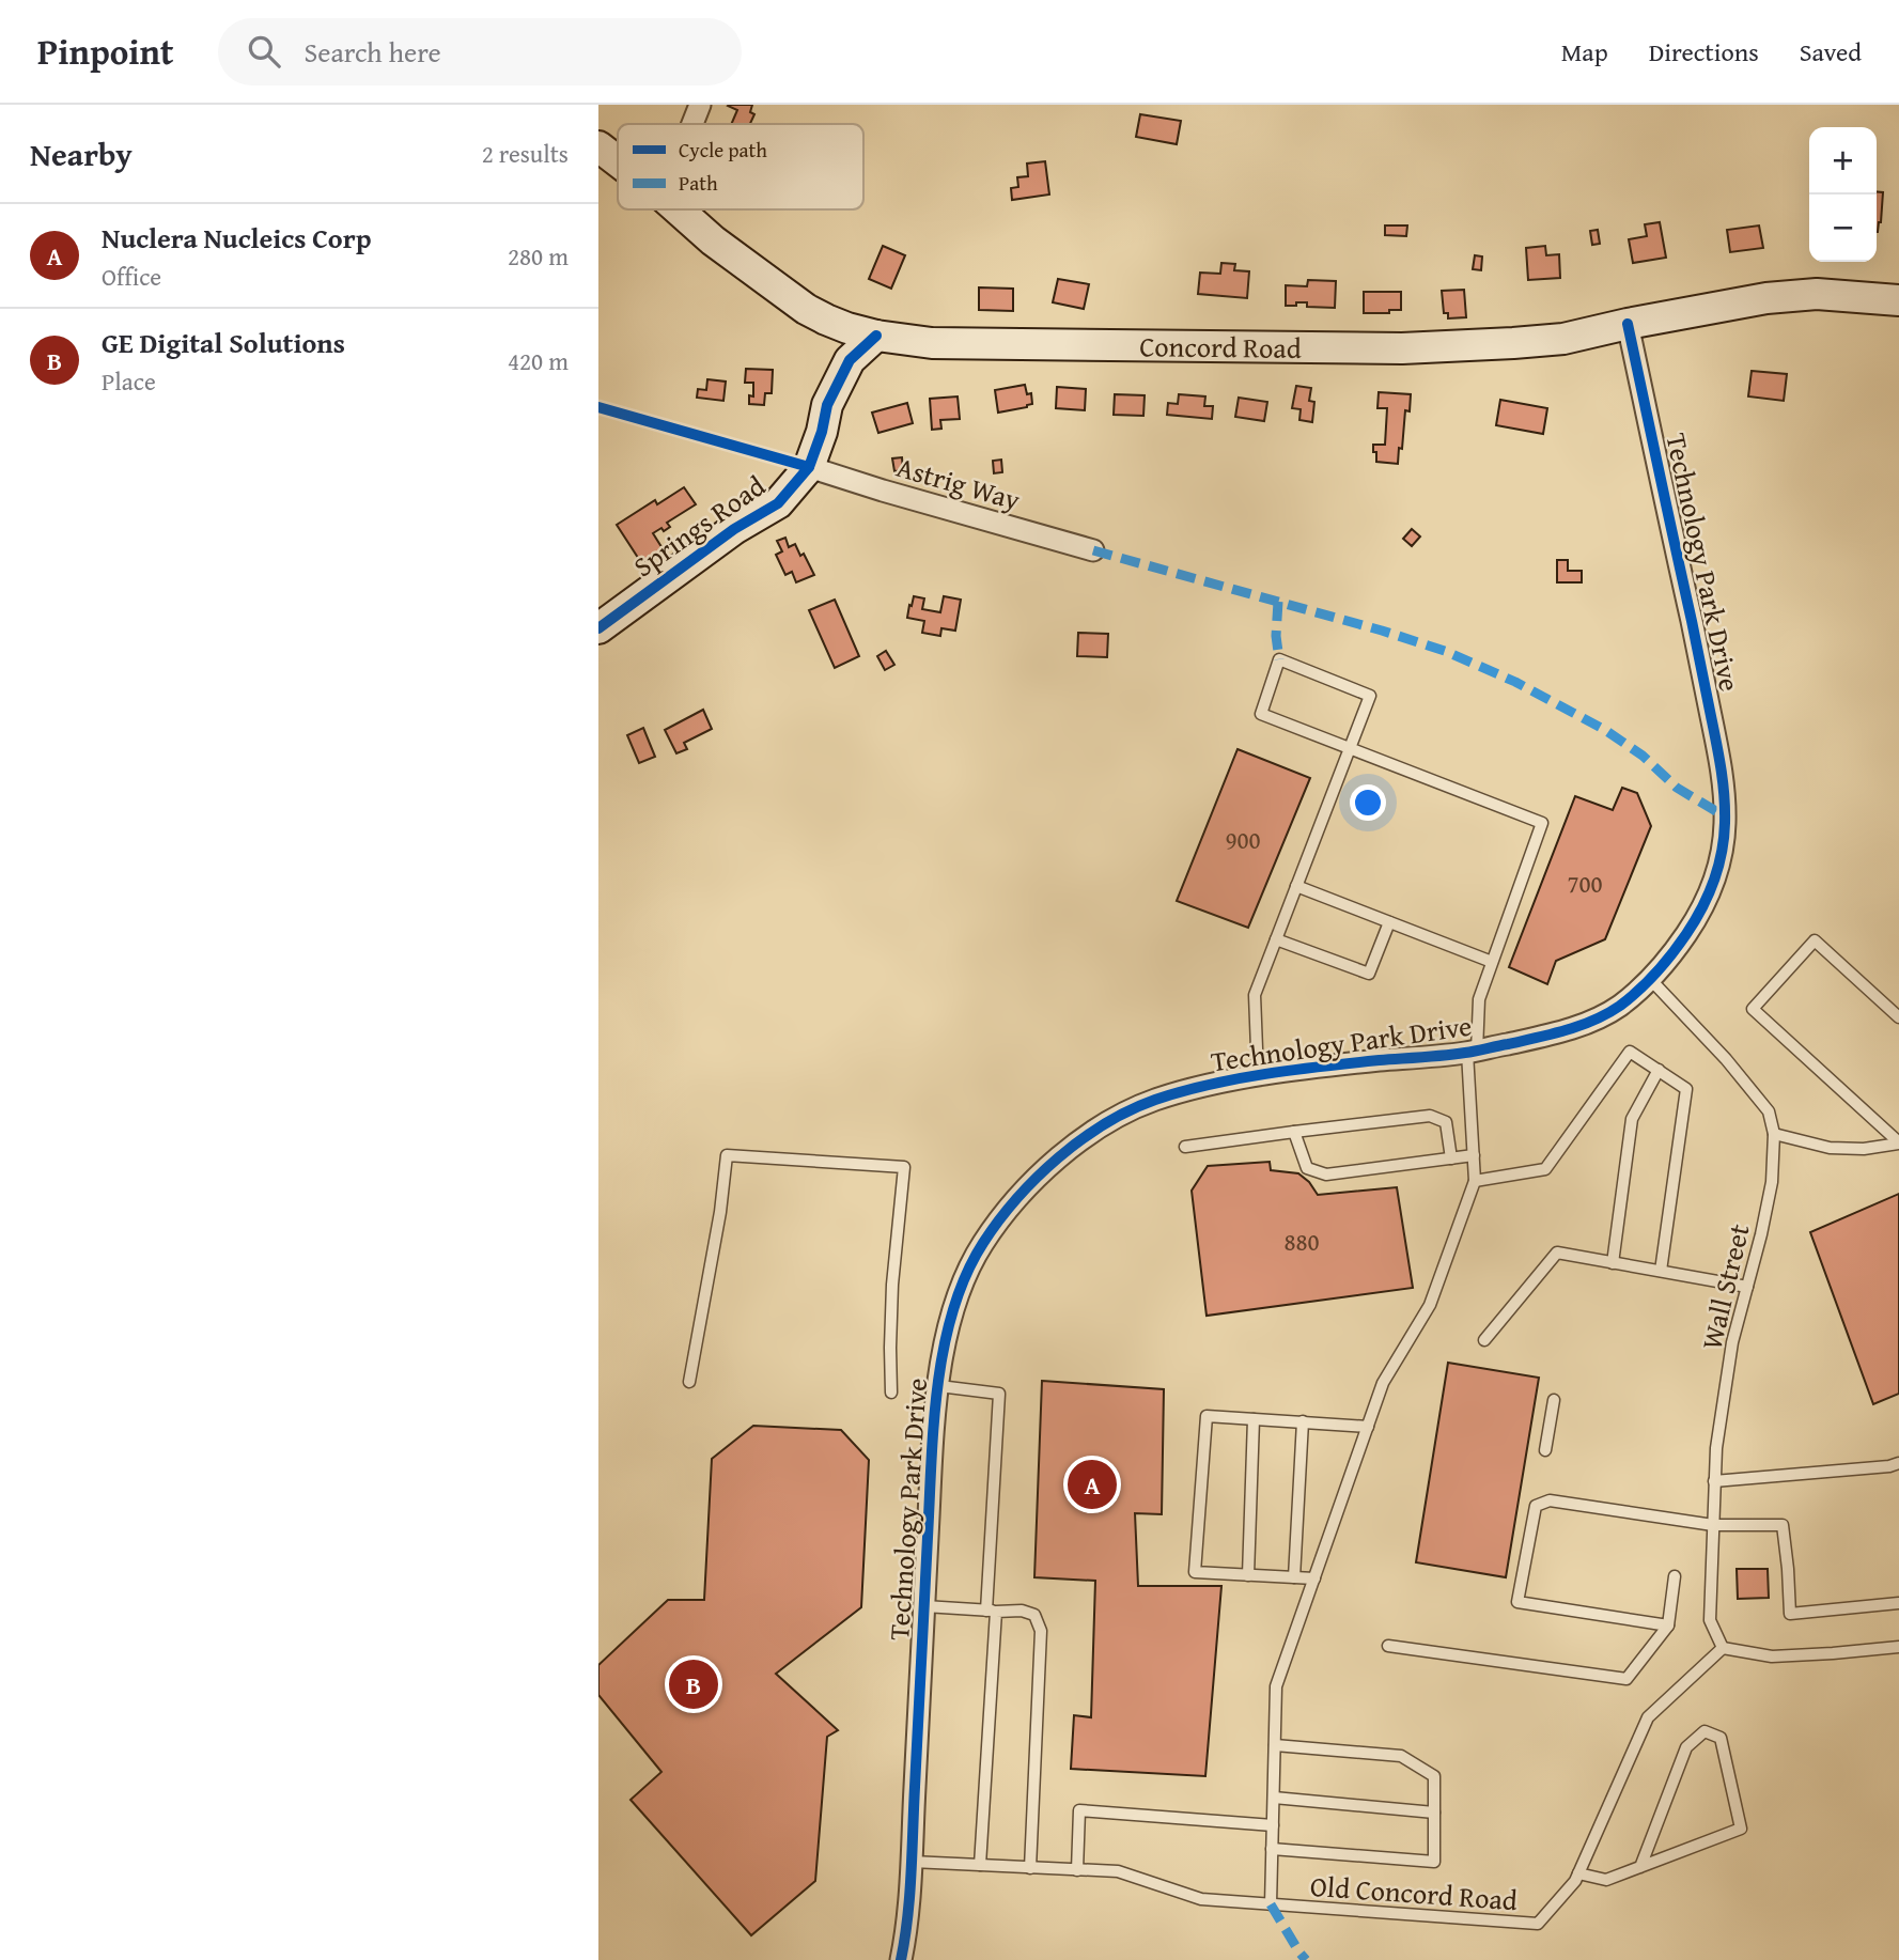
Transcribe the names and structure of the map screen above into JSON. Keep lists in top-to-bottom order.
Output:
{
  "streets": {
    "main road": ["Concord Road", "Springs Road"],
    "street": ["Astrig Way", "Technology Park Drive"],
    "lane": ["Wall Street", "Old Concord Road"]
  },
  "crossings": [
    ["Concord Road", "Springs Road"],
    ["Concord Road", "Technology Park Drive"],
    ["Astrig Way", "Springs Road"],
    ["Technology Park Drive", "Wall Street"],
    ["Technology Park Drive", "Old Concord Road"],
    ["Wall Street", "Old Concord Road"]
  ],
  "house_numbers": ["900", "700", "880"],
  "legend": ["Cycle path", "Path"],
  "page": {
    "header": "Pinpoint",
    "search": "Search here",
    "nav": ["Map", "Directions", "Saved"],
    "heading": ["Nearby", "2 results"],
    "map_buttons": ["+", "−"],
    "list": [
      {
        "mark": "A",
        "name": "Nuclera Nucleics Corp",
        "note": "Office",
        "value": "280 m"
      },
      {
        "mark": "B",
        "name": "GE Digital Solutions",
        "note": "Place",
        "value": "420 m"
      }
    ],
    "pins": ["A", "B"]
  }
}
